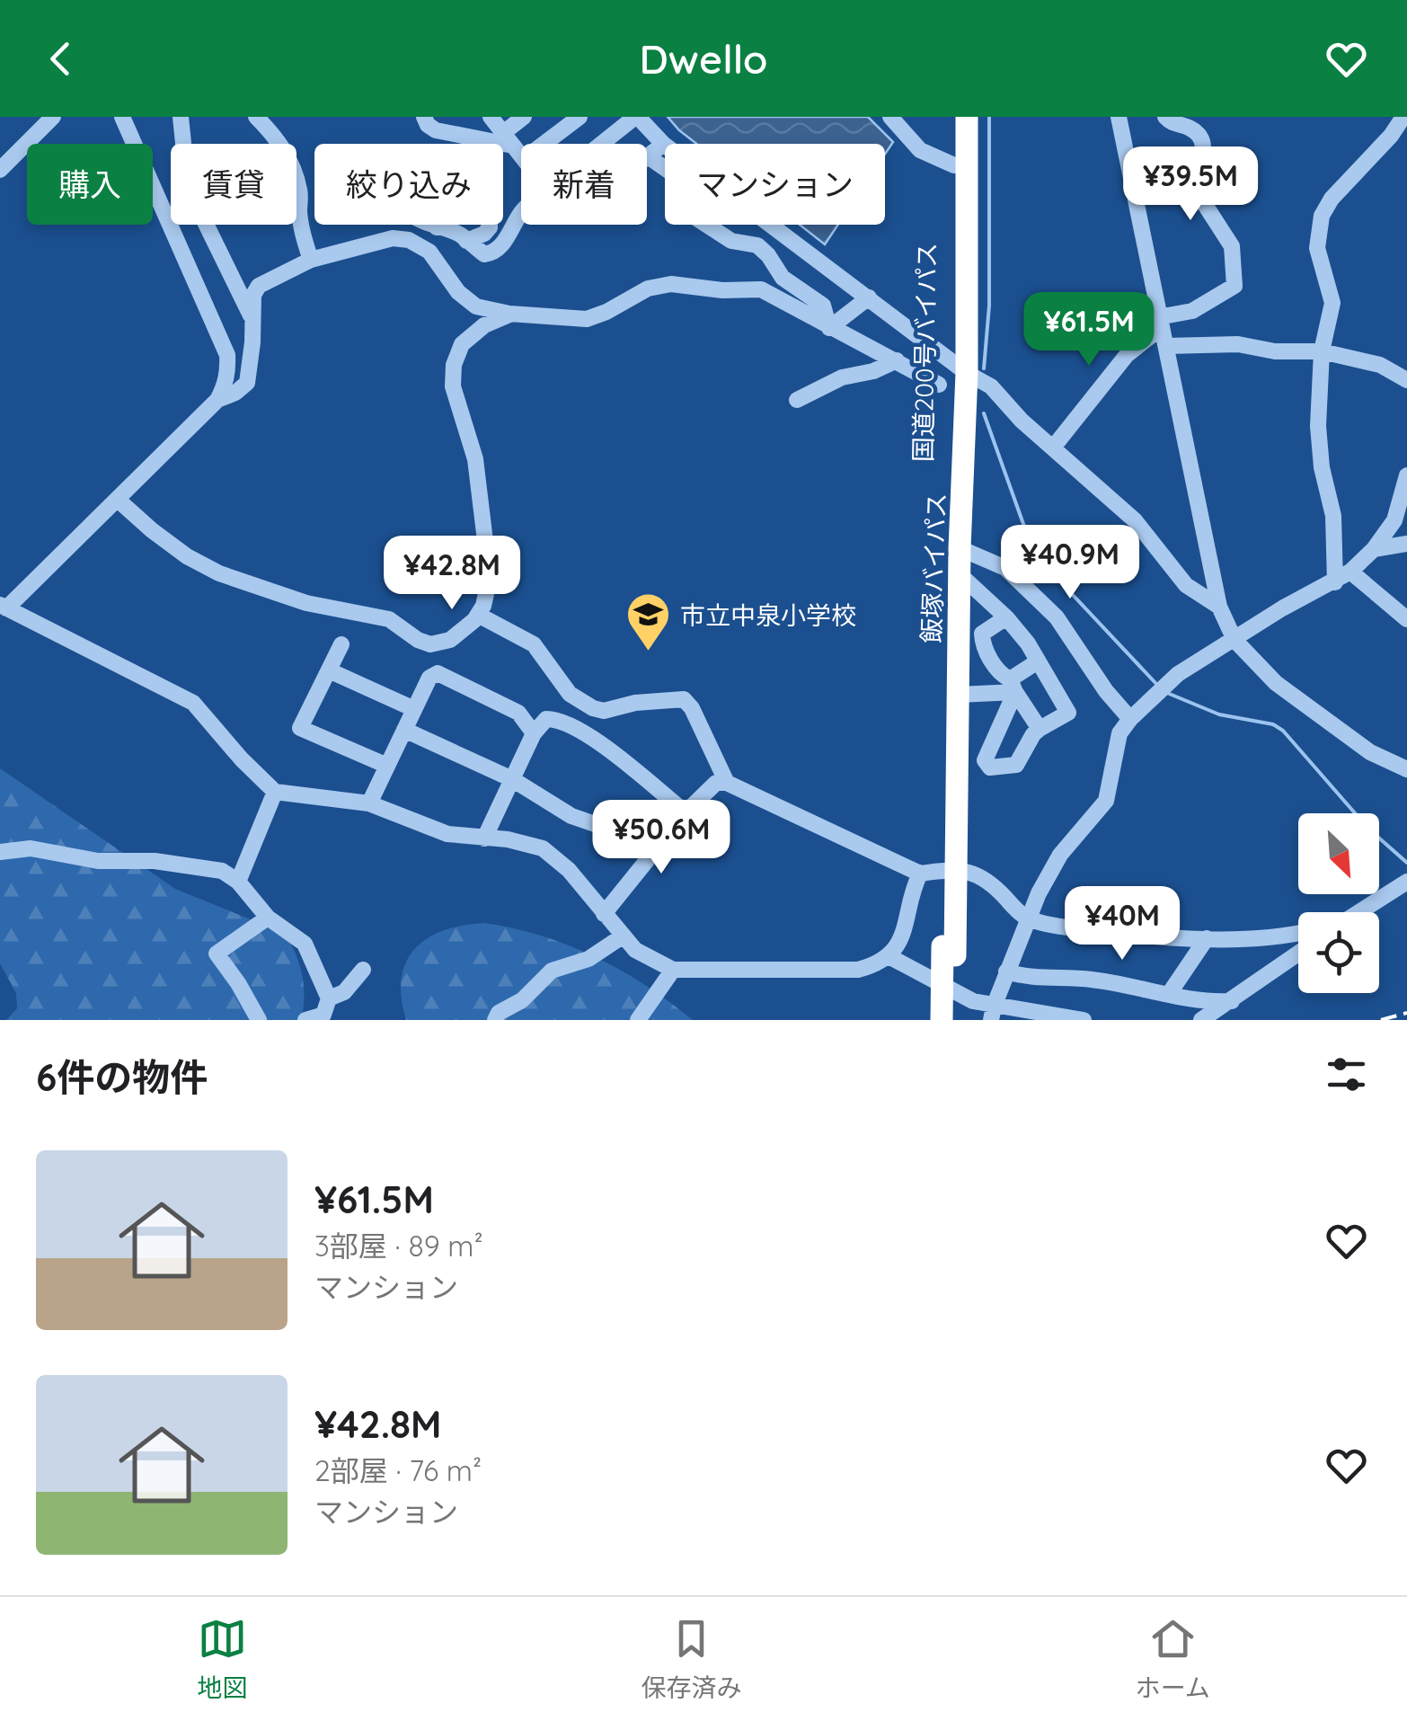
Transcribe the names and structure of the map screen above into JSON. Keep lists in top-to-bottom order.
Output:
{
  "streets": {
    "highway": ["国道200号バイパス", "飯塚バイパス"]
  },
  "crossings": [
    ["国道200号バイパス", "飯塚バイパス"]
  ],
  "places": {
    "school or university": ["市立中泉小学校"]
  },
  "north": "bottom right",
  "page": {
    "header": "Dwello",
    "chip": [
      "購入",
      "賃貸",
      "絞り込み",
      "新着",
      "マンション"
    ],
    "price": [
      "¥39.5M",
      "¥61.5M",
      "¥40.9M",
      "¥42.8M",
      "¥50.6M",
      "¥40M"
    ],
    "heading": "6件の物件",
    "list": [
      {
        "name": "¥61.5M",
        "note": "3部屋 · 89 m² · マンション"
      },
      {
        "name": "¥42.8M",
        "note": "2部屋 · 76 m² · マンション"
      }
    ],
    "tabs": ["地図", "保存済み", "ホーム"]
  }
}
